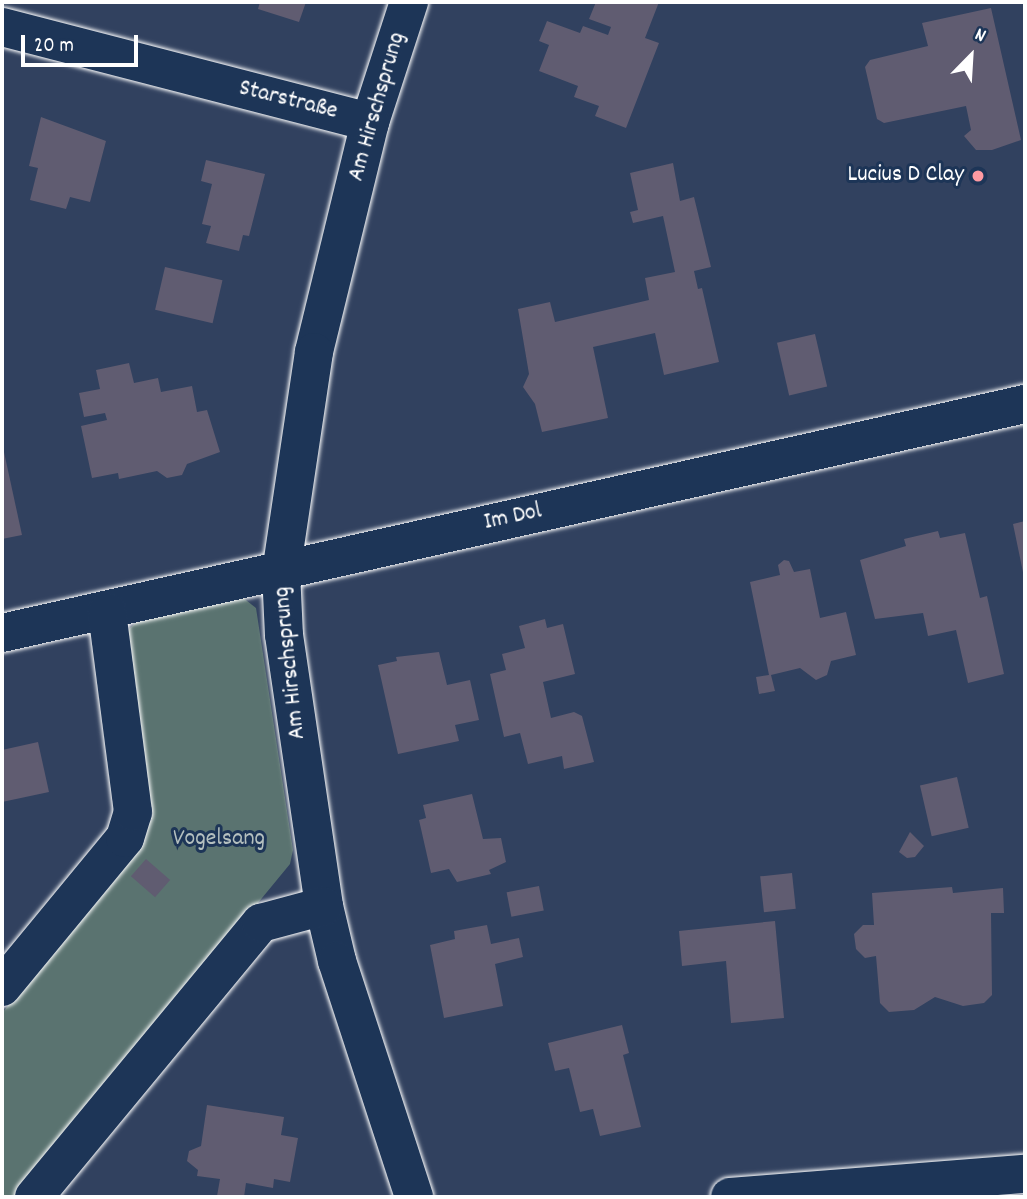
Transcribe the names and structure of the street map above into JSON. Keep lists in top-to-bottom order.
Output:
{
  "streets": {
    "street": ["Starstraße", "Am Hirschsprung", "Im Dol"]
  },
  "crossings": [
    ["Starstraße", "Am Hirschsprung"],
    ["Am Hirschsprung", "Im Dol"]
  ],
  "parks": ["Vogelsang"],
  "places": ["Lucius D Clay"],
  "scale_bar": "20 m",
  "north": "top right"
}
